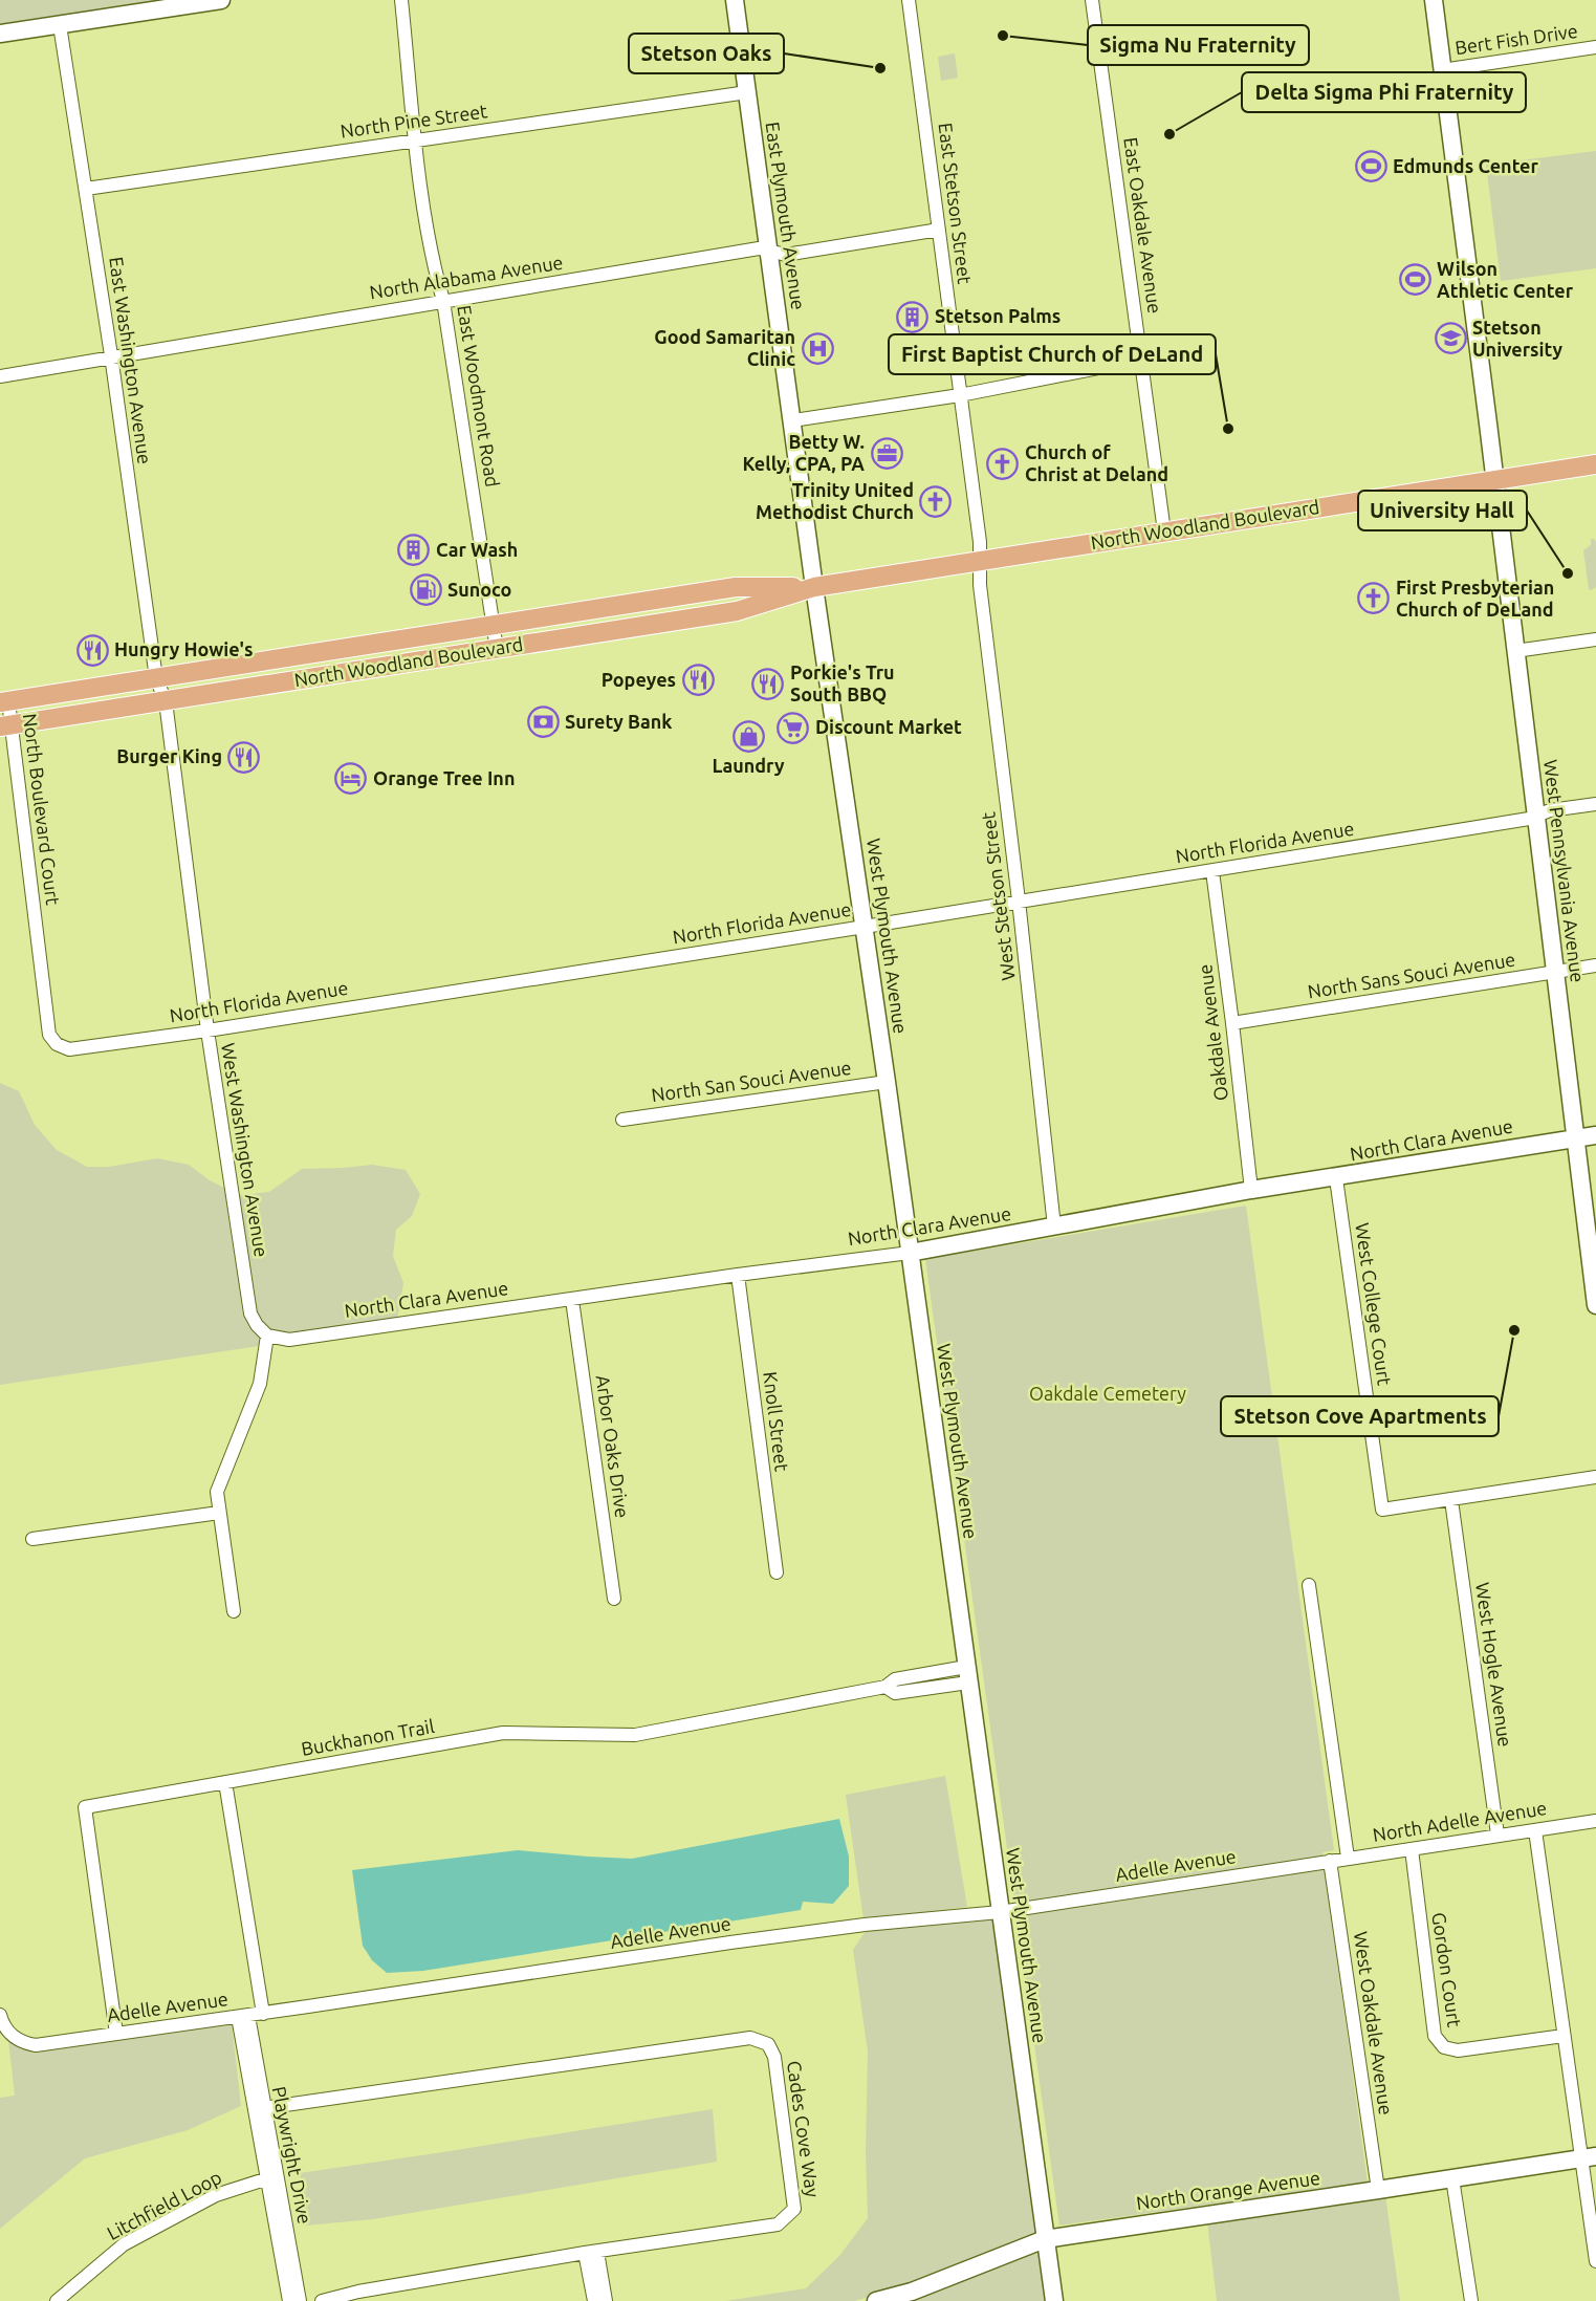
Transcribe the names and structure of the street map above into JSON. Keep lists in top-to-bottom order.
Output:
{
  "streets": {
    "main road": ["North Woodland Boulevard"],
    "street": [
      "Bert Fish Drive",
      "North Pine Street",
      "East Stetson Street",
      "East Plymouth Avenue",
      "East Oakdale Avenue",
      "North Alabama Avenue",
      "East Washington Avenue",
      "East Woodmont Road",
      "North Boulevard Court",
      "North Florida Avenue",
      "West Pennsylvania Avenue",
      "West Stetson Street",
      "West Plymouth Avenue",
      "North Sans Souci Avenue",
      "Oakdale Avenue",
      "North San Souci Avenue",
      "North Clara Avenue",
      "West Washington Avenue",
      "West College Court",
      "Knoll Street",
      "Arbor Oaks Drive",
      "West Hogle Avenue",
      "Buckhanon Trail",
      "North Adelle Avenue",
      "Adelle Avenue",
      "Gordon Court",
      "West Oakdale Avenue",
      "Cades Cove Way",
      "Playwright Drive",
      "North Orange Avenue",
      "Litchfield Loop"
    ]
  },
  "crossings": [
    ["Bert Fish Drive", "West Pennsylvania Avenue"],
    ["North Pine Street", "East Plymouth Avenue"],
    ["North Pine Street", "East Washington Avenue"],
    ["North Pine Street", "East Woodmont Road"],
    ["East Stetson Street", "North Alabama Avenue"],
    ["East Stetson Street", "North Woodland Boulevard"],
    ["East Stetson Street", "West Stetson Street"],
    ["East Plymouth Avenue", "North Alabama Avenue"],
    ["East Plymouth Avenue", "North Woodland Boulevard"],
    ["East Plymouth Avenue", "West Plymouth Avenue"],
    ["East Oakdale Avenue", "North Woodland Boulevard"],
    ["North Alabama Avenue", "East Washington Avenue"],
    ["North Alabama Avenue", "East Woodmont Road"],
    ["East Washington Avenue", "North Woodland Boulevard"],
    ["East Washington Avenue", "West Washington Avenue"],
    ["East Woodmont Road", "North Woodland Boulevard"],
    ["North Woodland Boulevard", "North Boulevard Court"],
    ["North Woodland Boulevard", "West Pennsylvania Avenue"],
    ["North Woodland Boulevard", "West Stetson Street"],
    ["North Woodland Boulevard", "West Plymouth Avenue"],
    ["North Woodland Boulevard", "West Washington Avenue"],
    ["North Boulevard Court", "North Florida Avenue"],
    ["North Florida Avenue", "West Pennsylvania Avenue"],
    ["North Florida Avenue", "West Stetson Street"],
    ["North Florida Avenue", "West Plymouth Avenue"],
    ["North Florida Avenue", "Oakdale Avenue"],
    ["North Florida Avenue", "West Washington Avenue"],
    ["West Pennsylvania Avenue", "North Sans Souci Avenue"],
    ["West Pennsylvania Avenue", "North Clara Avenue"],
    ["West Stetson Street", "North Clara Avenue"],
    ["West Plymouth Avenue", "North San Souci Avenue"],
    ["West Plymouth Avenue", "North Clara Avenue"],
    ["West Plymouth Avenue", "Buckhanon Trail"],
    ["West Plymouth Avenue", "Adelle Avenue"],
    ["West Plymouth Avenue", "North Orange Avenue"],
    ["North Sans Souci Avenue", "Oakdale Avenue"],
    ["Oakdale Avenue", "North Clara Avenue"],
    ["North Clara Avenue", "West Washington Avenue"],
    ["North Clara Avenue", "West College Court"],
    ["North Clara Avenue", "Knoll Street"],
    ["North Clara Avenue", "Arbor Oaks Drive"],
    ["West College Court", "West Hogle Avenue"],
    ["West Hogle Avenue", "North Adelle Avenue"],
    ["Buckhanon Trail", "Adelle Avenue"],
    ["North Adelle Avenue", "Adelle Avenue"],
    ["North Adelle Avenue", "Gordon Court"],
    ["North Adelle Avenue", "West Oakdale Avenue"],
    ["Adelle Avenue", "West Oakdale Avenue"],
    ["Adelle Avenue", "Playwright Drive"],
    ["West Oakdale Avenue", "North Orange Avenue"],
    ["Cades Cove Way", "Playwright Drive"],
    ["Playwright Drive", "Litchfield Loop"]
  ],
  "parks": ["Oakdale Cemetery"],
  "places": {
    "other": [
      "Sigma Nu Fraternity",
      "Stetson Oaks",
      "Delta Sigma Phi Fraternity",
      "First Baptist Church of DeLand",
      "University Hall",
      "Stetson Cove Apartments"
    ],
    "sports": ["Edmunds Center", "Wilson Athletic Center"],
    "building": ["Stetson Palms", "Car Wash"],
    "school or university": ["Stetson University"],
    "hospital": ["Good Samaritan Clinic"],
    "office": ["Betty W. Kelly, CPA, PA"],
    "church": ["Church of Christ at Deland", "Trinity United Methodist Church", "First Presbyterian Church of DeLand"],
    "fuel station": ["Sunoco"],
    "restaurant": [
      "Hungry Howie's",
      "Popeyes",
      "Porkie's Tru South BBQ",
      "Burger King"
    ],
    "bank": ["Surety Bank"],
    "supermarket": ["Discount Market"],
    "shop": ["Laundry"],
    "hotel": ["Orange Tree Inn"]
  }
}
